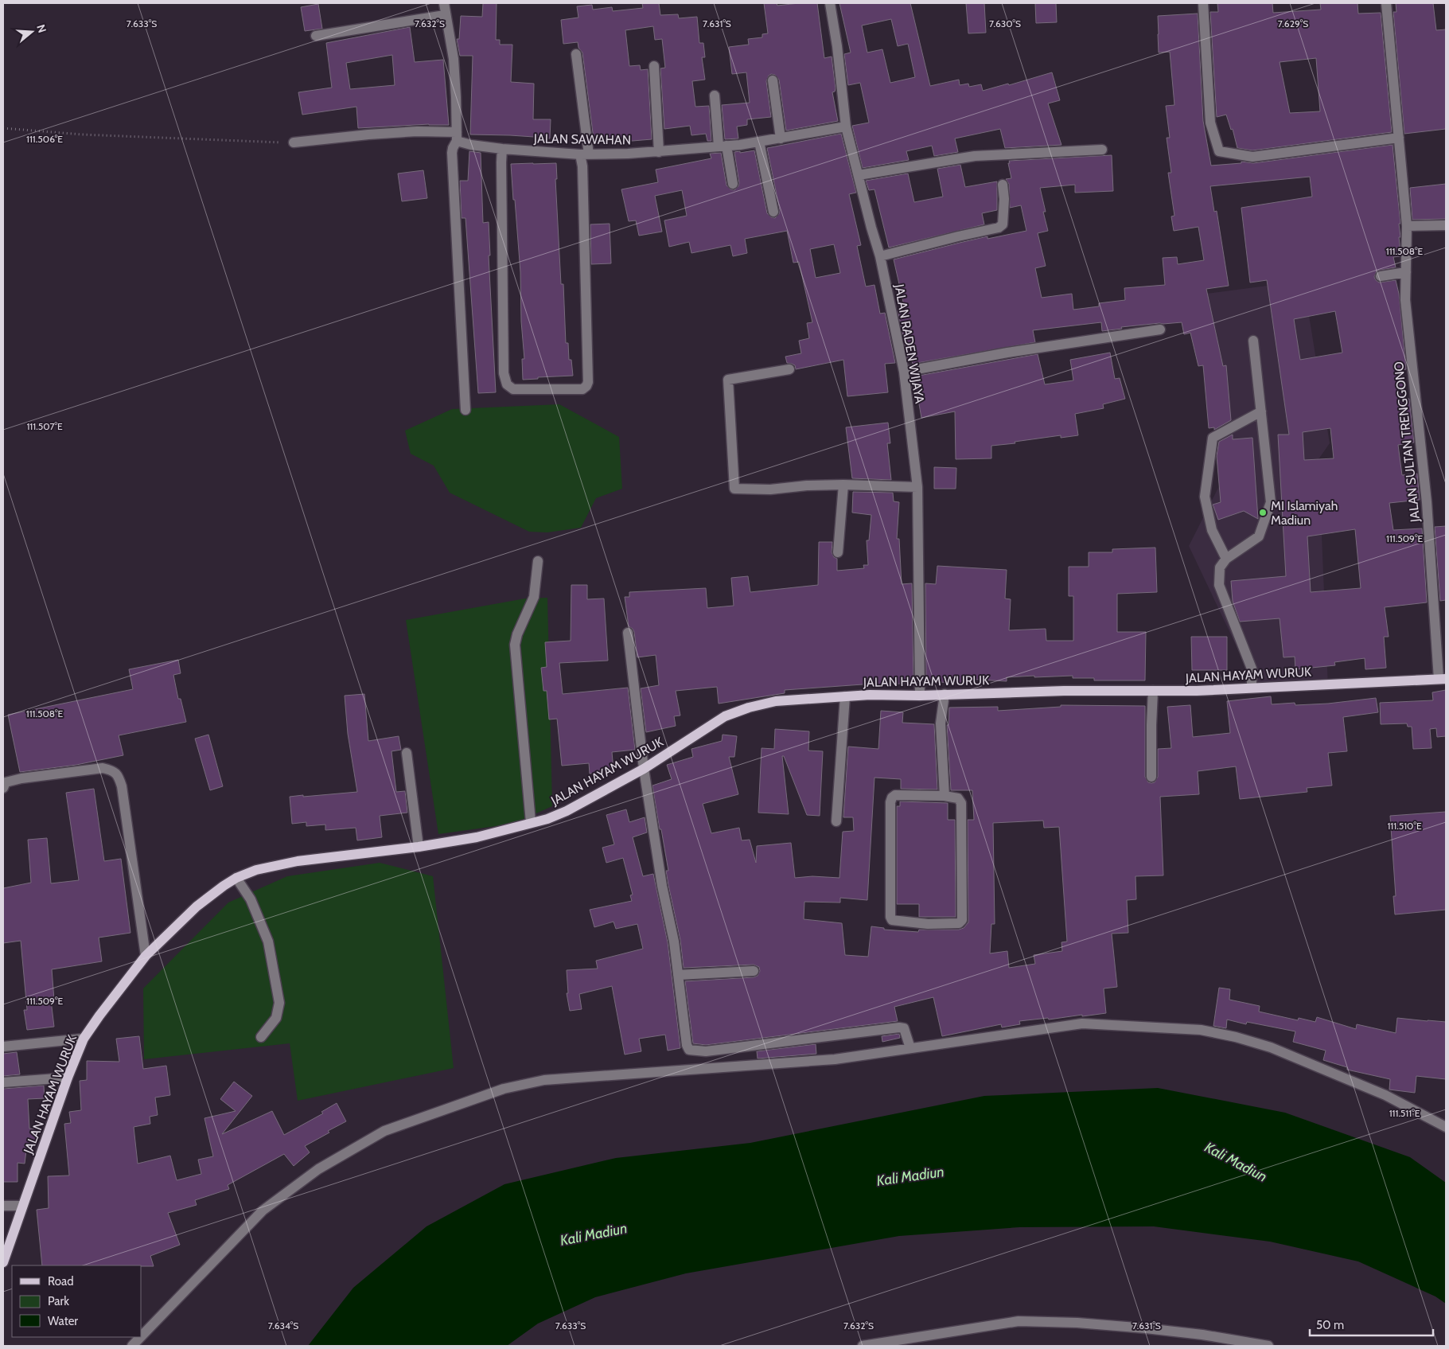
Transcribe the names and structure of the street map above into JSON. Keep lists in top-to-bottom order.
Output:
{
  "streets": {
    "main road": ["JALAN HAYAM WURUK"],
    "street": ["JALAN SAWAHAN", "JALAN RADEN WIJAYA", "JALAN SULTAN TRENGGONO"]
  },
  "crossings": [
    ["JALAN SAWAHAN", "JALAN RADEN WIJAYA"],
    ["JALAN RADEN WIJAYA", "JALAN HAYAM WURUK"],
    ["JALAN SULTAN TRENGGONO", "JALAN HAYAM WURUK"]
  ],
  "water": ["Kali Madiun"],
  "places": ["MI Islamiyah Madiun"],
  "legend": ["Road", "Park", "Water"],
  "scale_bar": "50 m",
  "north": "right",
  "coordinates": [
    "7.633°S",
    "7.632°S",
    "7.631°S",
    "7.630°S",
    "7.629°S",
    "111.506°E",
    "111.508°E",
    "111.507°E",
    "111.509°E",
    "111.510°E",
    "111.511°E",
    "7.634°S"
  ]
}
